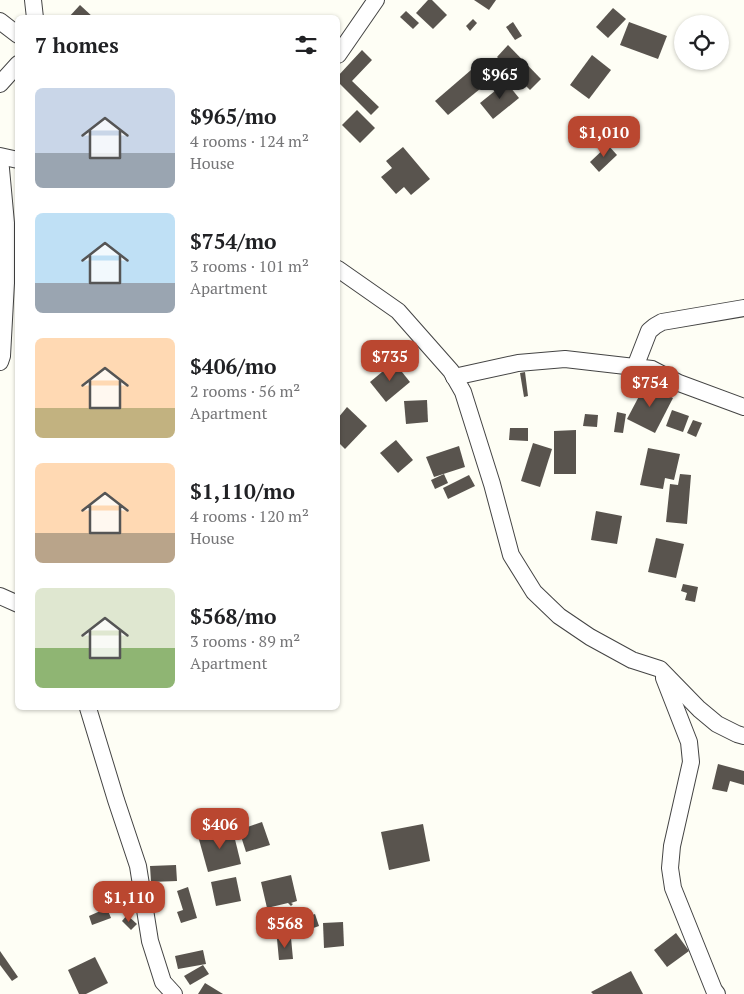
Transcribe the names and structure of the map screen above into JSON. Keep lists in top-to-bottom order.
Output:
{
  "page": {
    "heading": "7 homes",
    "price": [
      "$965",
      "$1,010",
      "$735",
      "$754",
      "$406",
      "$1,110",
      "$568"
    ],
    "list": [
      {
        "name": "$965/mo",
        "note": "4 rooms · 124 m² · House"
      },
      {
        "name": "$754/mo",
        "note": "3 rooms · 101 m² · Apartment"
      },
      {
        "name": "$406/mo",
        "note": "2 rooms · 56 m² · Apartment"
      },
      {
        "name": "$1,110/mo",
        "note": "4 rooms · 120 m² · House"
      },
      {
        "name": "$568/mo",
        "note": "3 rooms · 89 m² · Apartment"
      }
    ]
  }
}
